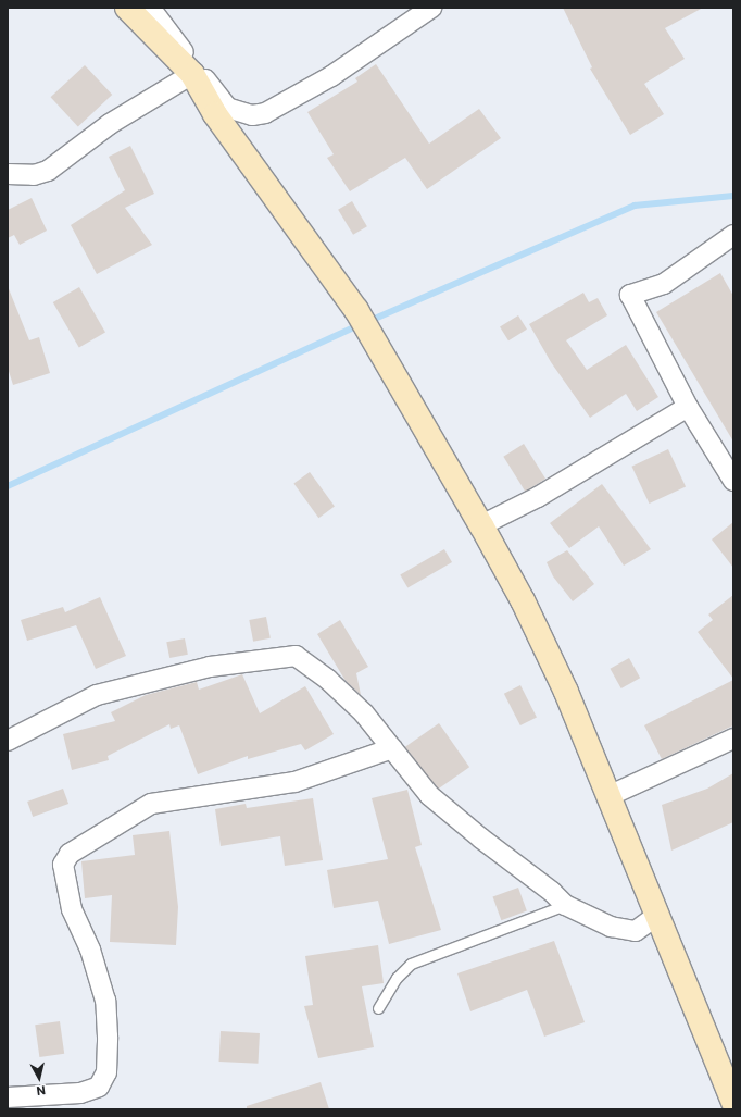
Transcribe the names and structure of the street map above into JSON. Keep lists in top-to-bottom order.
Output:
{
  "north": "bottom"
}
